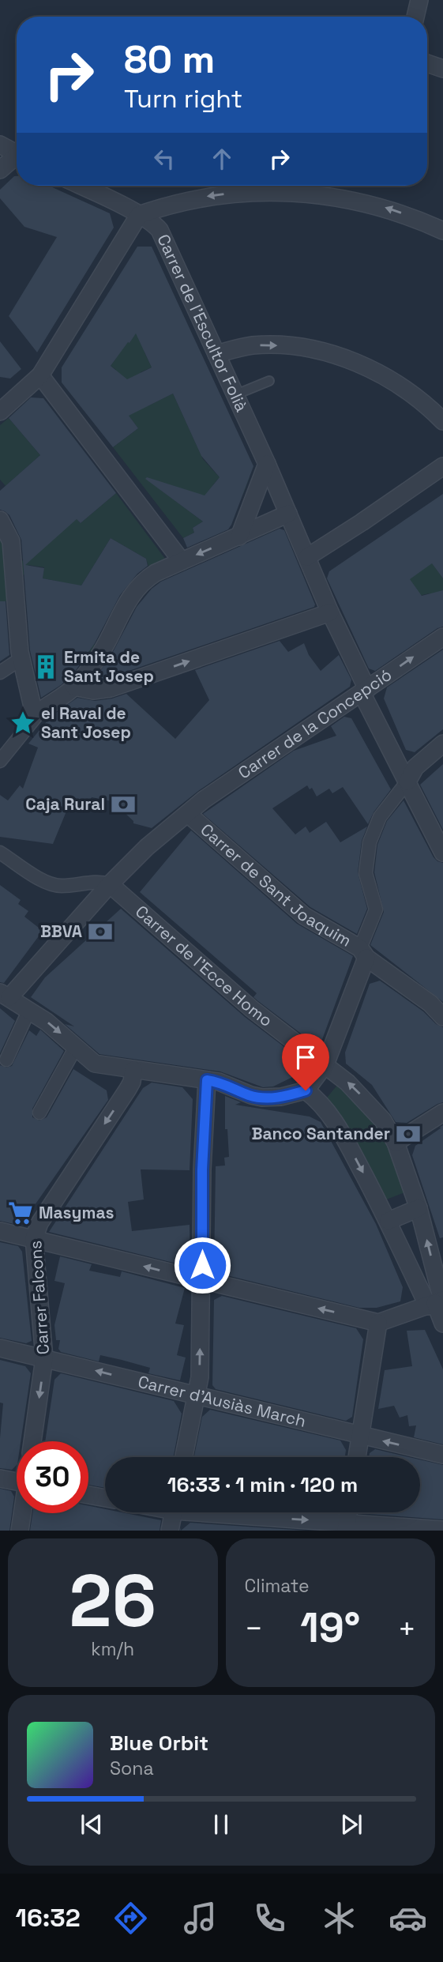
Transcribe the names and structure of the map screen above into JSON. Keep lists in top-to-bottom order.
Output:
{
  "streets": {
    "street": [
      "Carrer de l'Escultor Folià",
      "Carrer de la Concepció",
      "Carrer de Sant Joaquim",
      "Carrer de l'Ecce Homo",
      "Carrer Falcons",
      "Carrer d'Ausiàs March"
    ]
  },
  "crossings": [
    ["Carrer de l'Escultor Folià", "Carrer de la Concepció"],
    ["Carrer de la Concepció", "Carrer de Sant Joaquim"],
    ["Carrer de la Concepció", "Carrer de l'Ecce Homo"],
    ["Carrer Falcons", "Carrer d'Ausiàs March"]
  ],
  "places": {
    "building": ["Ermita de Sant Josep"],
    "place": ["el Raval de Sant Josep"],
    "bank": ["Caja Rural", "BBVA", "Banco Santander"],
    "supermarket": ["Masymas"]
  },
  "page": {
    "turn": ["80 m", "Turn right"],
    "limit": "30",
    "trip": "16:33 · 1 min · 120 m",
    "tile": [
      ["26", "km/h"],
      "Climate"
    ],
    "heat": ["−", "19°", "+"],
    "song": ["Blue Orbit", "Sona"],
    "tabs": "16:32"
  }
}
